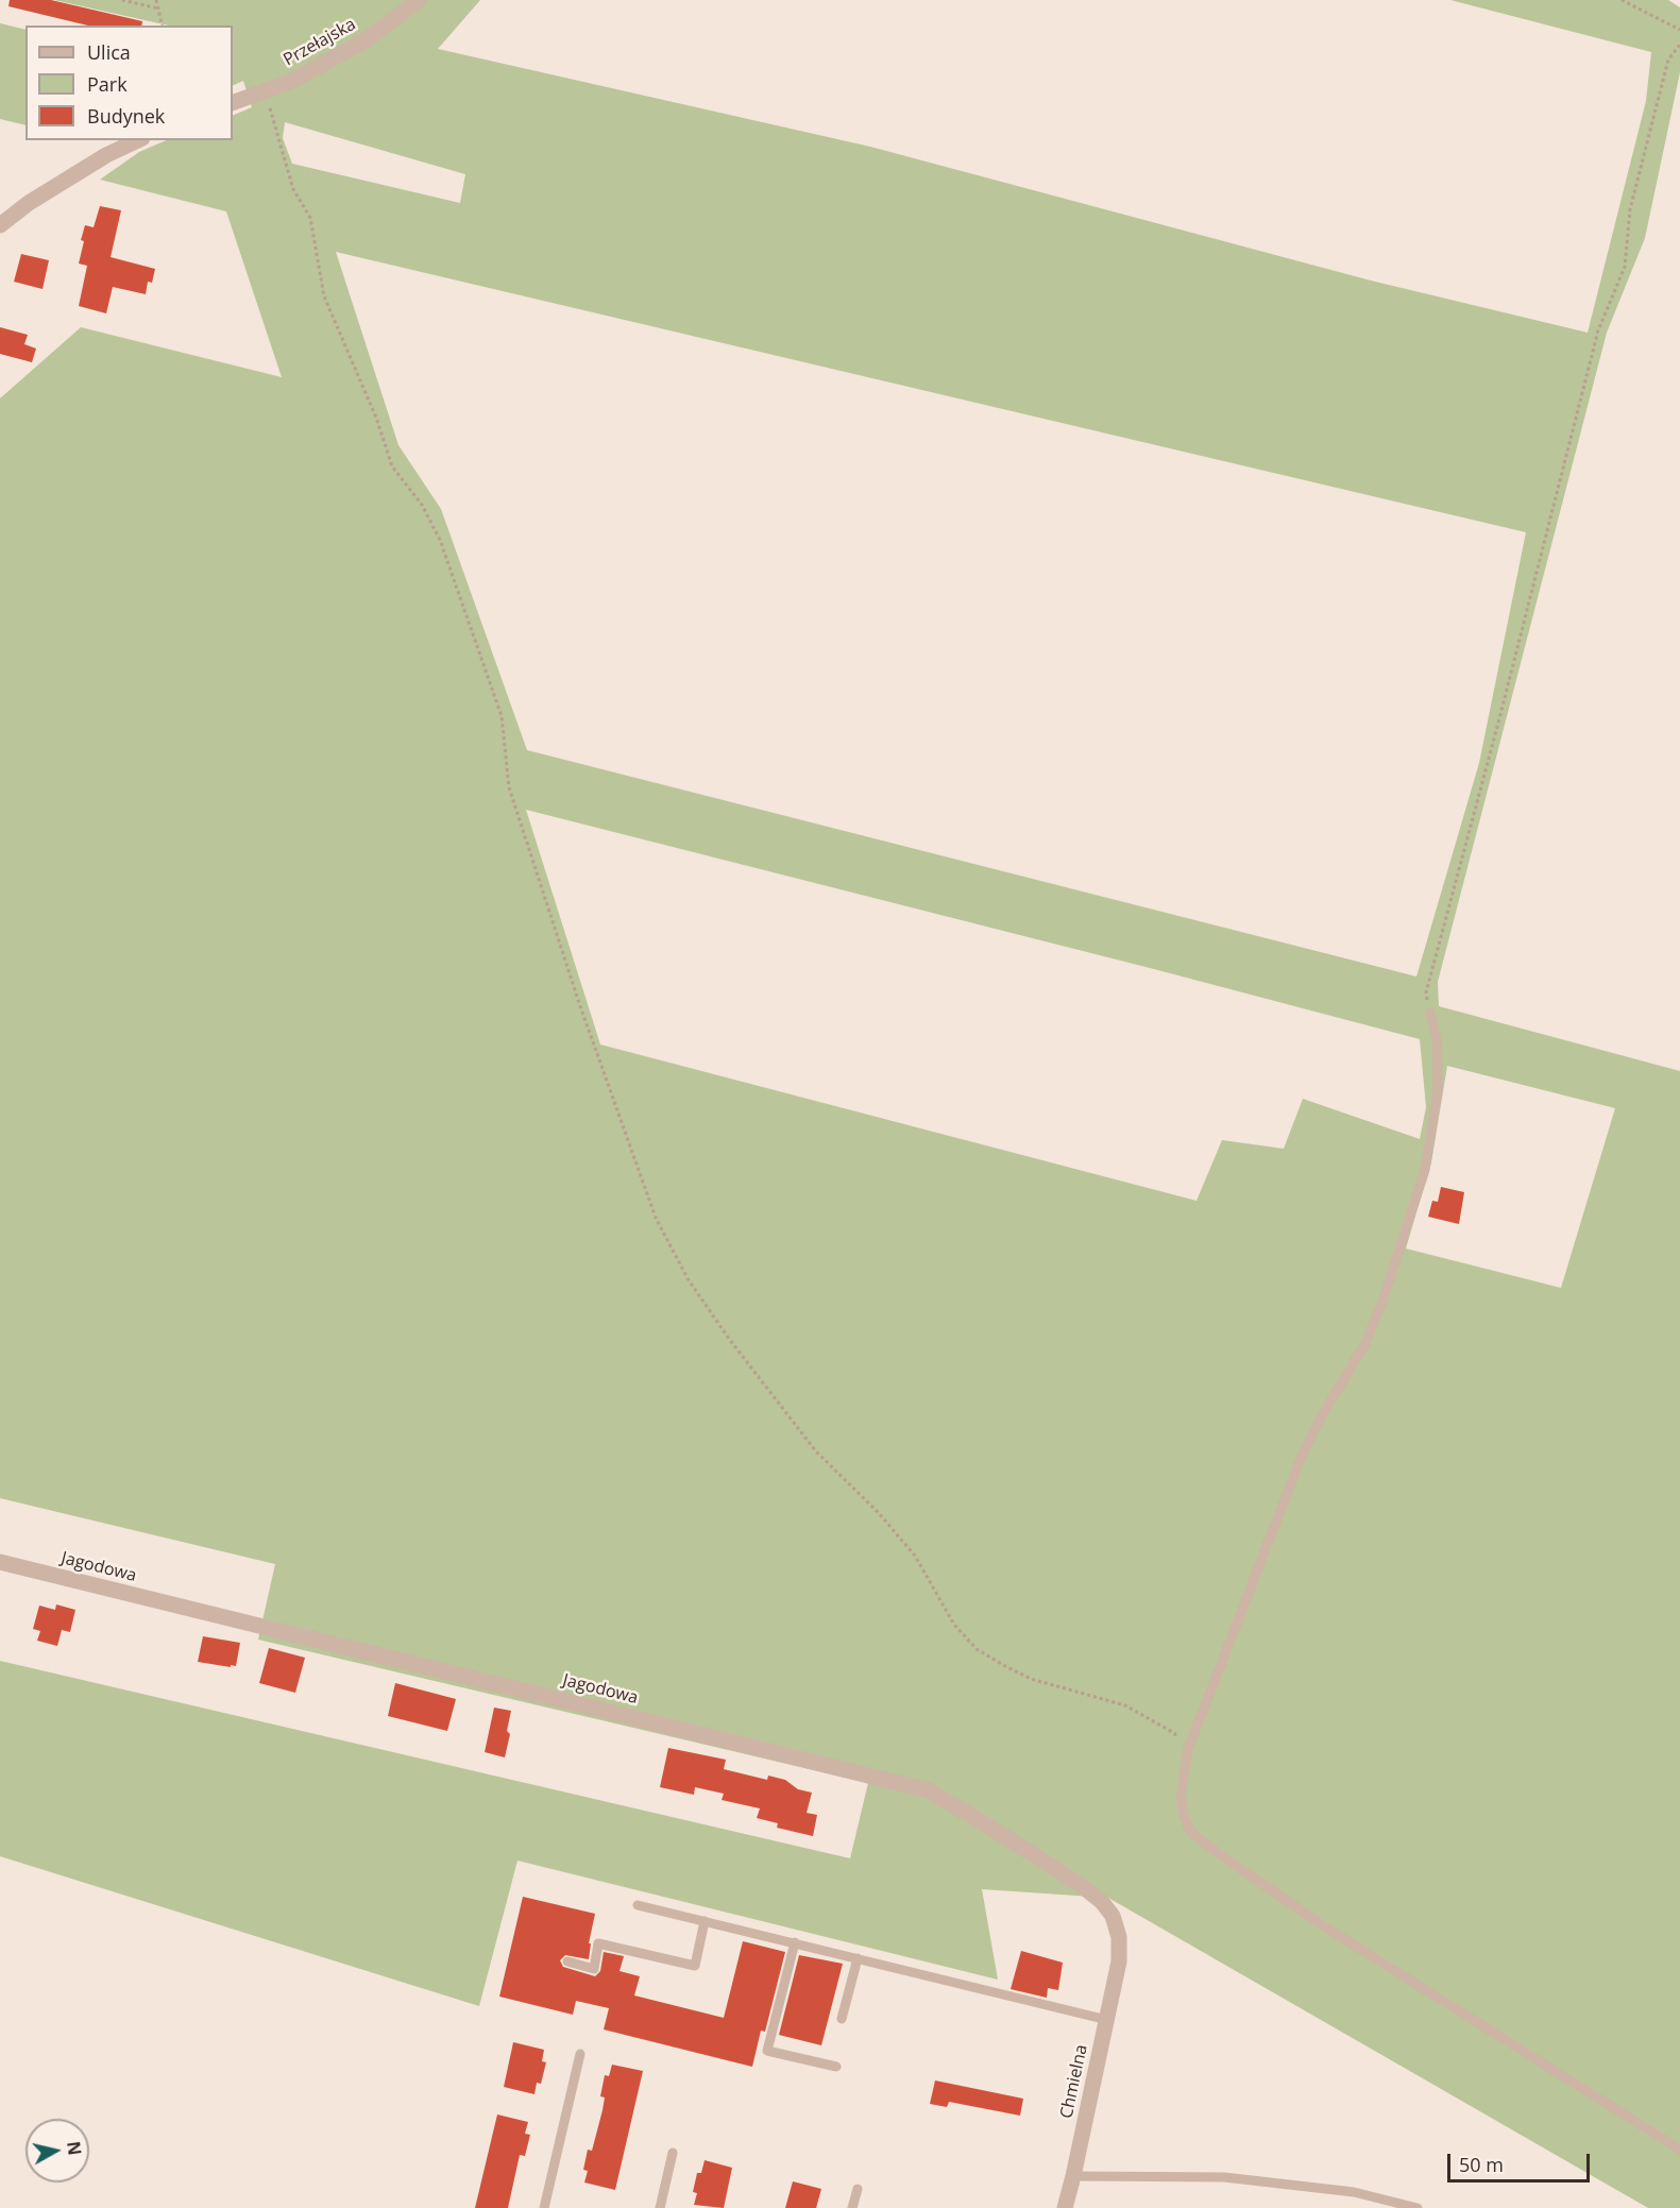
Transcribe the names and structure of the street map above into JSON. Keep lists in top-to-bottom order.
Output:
{
  "streets": {
    "street": ["Przełajska", "Jagodowa", "Chmielna"]
  },
  "crossings": [
    ["Jagodowa", "Chmielna"]
  ],
  "legend": ["Ulica", "Park", "Budynek"],
  "scale_bar": "50 m",
  "north": "right"
}
